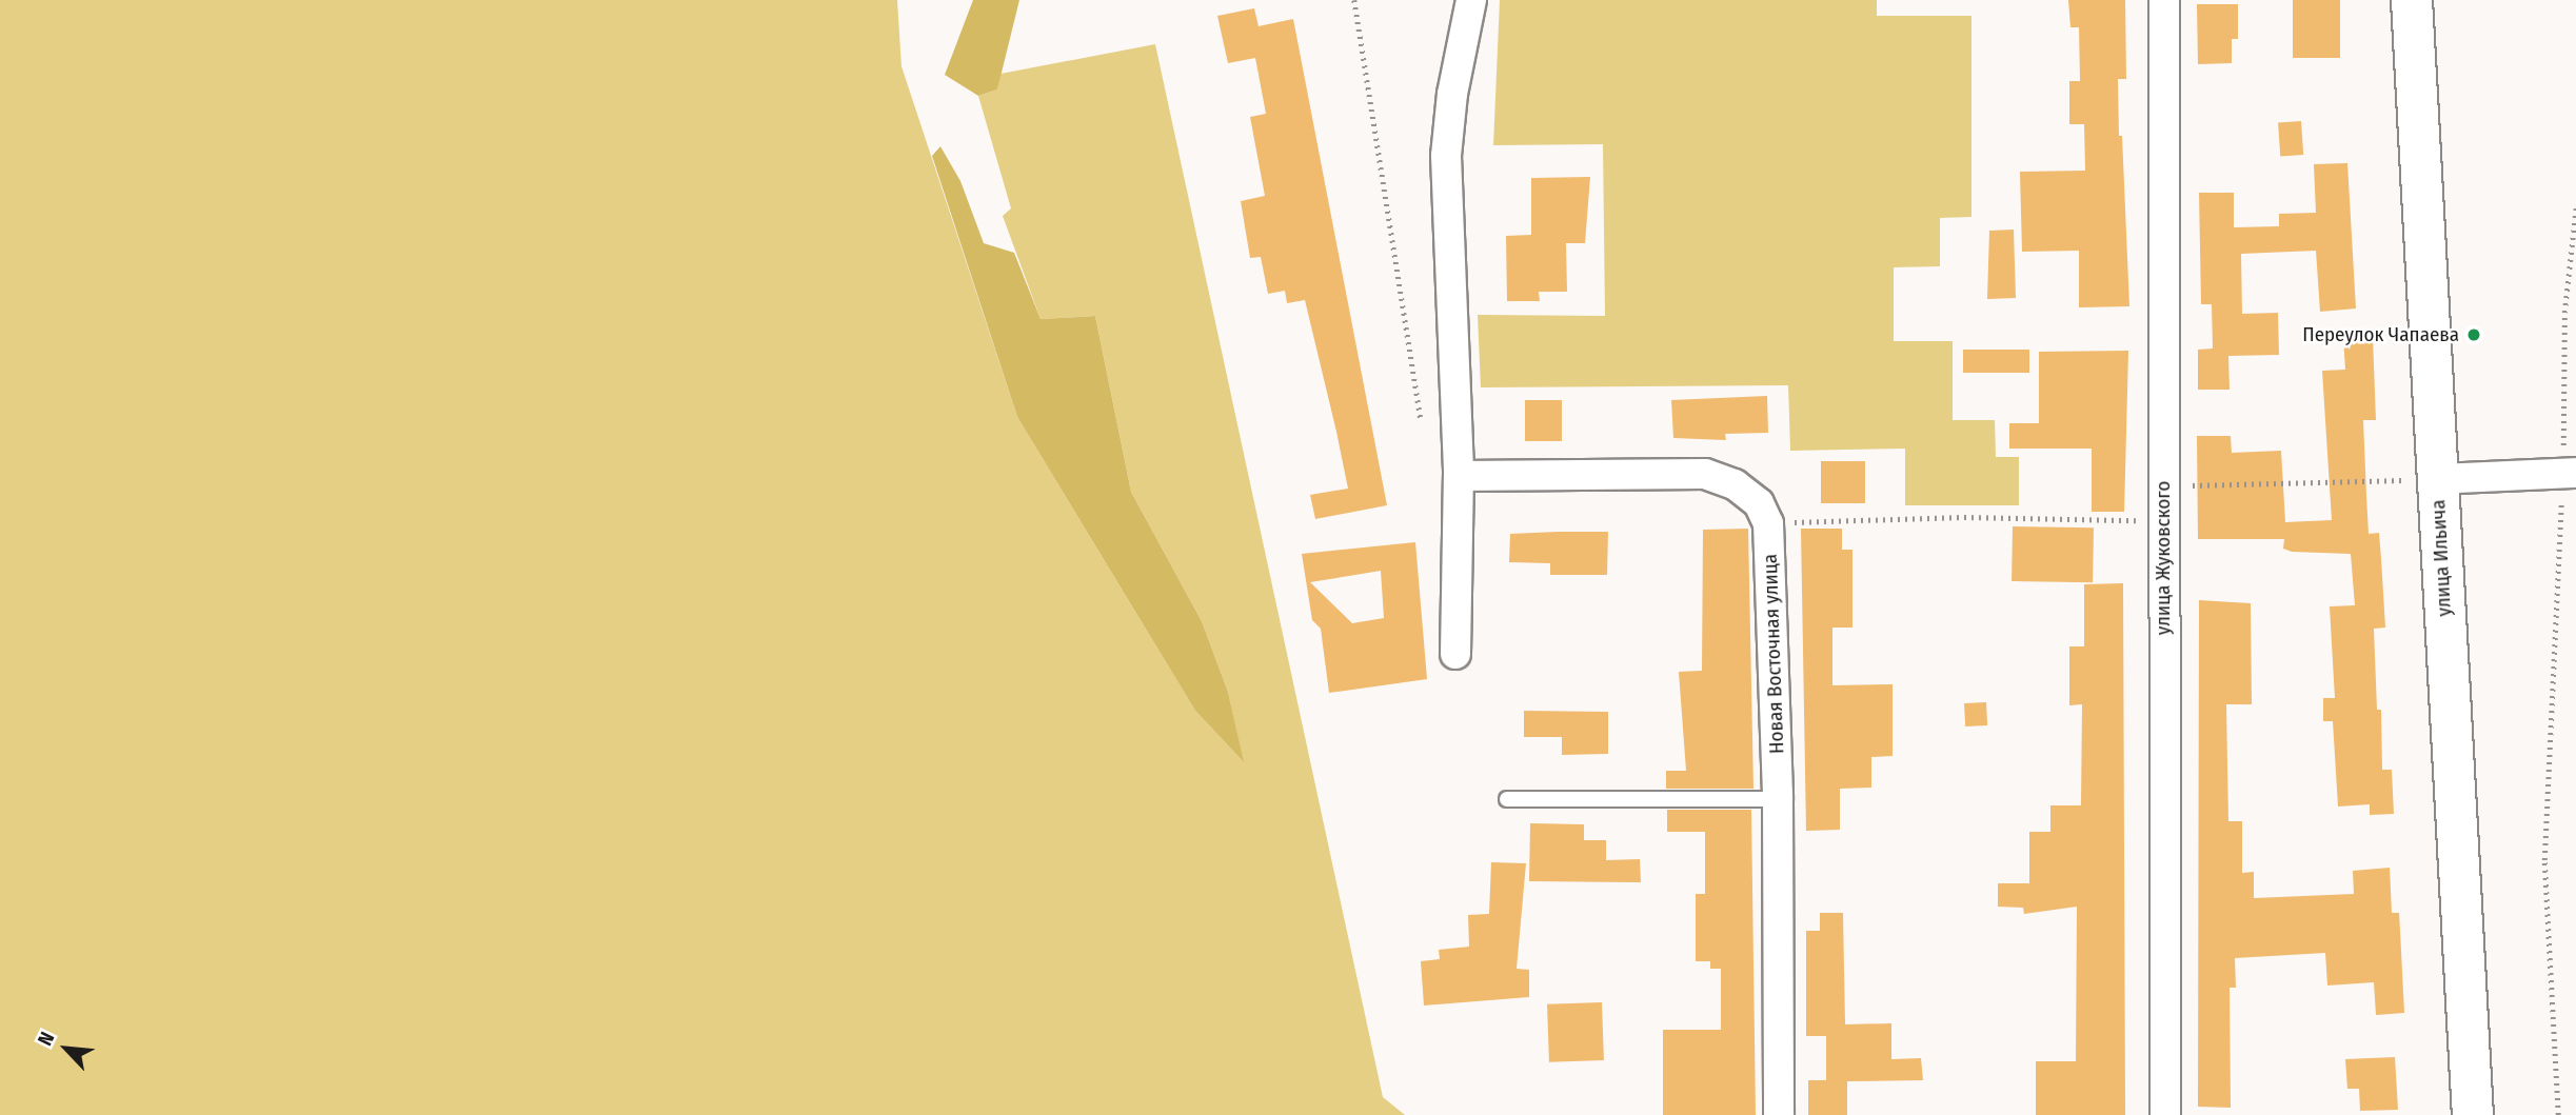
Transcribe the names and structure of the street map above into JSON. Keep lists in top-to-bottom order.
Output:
{
  "streets": {
    "main road": ["улица Ильича"],
    "street": ["улица Жуковского", "Новая Восточная улица"]
  },
  "places": ["Переулок Чапаева"],
  "north": "top left"
}
